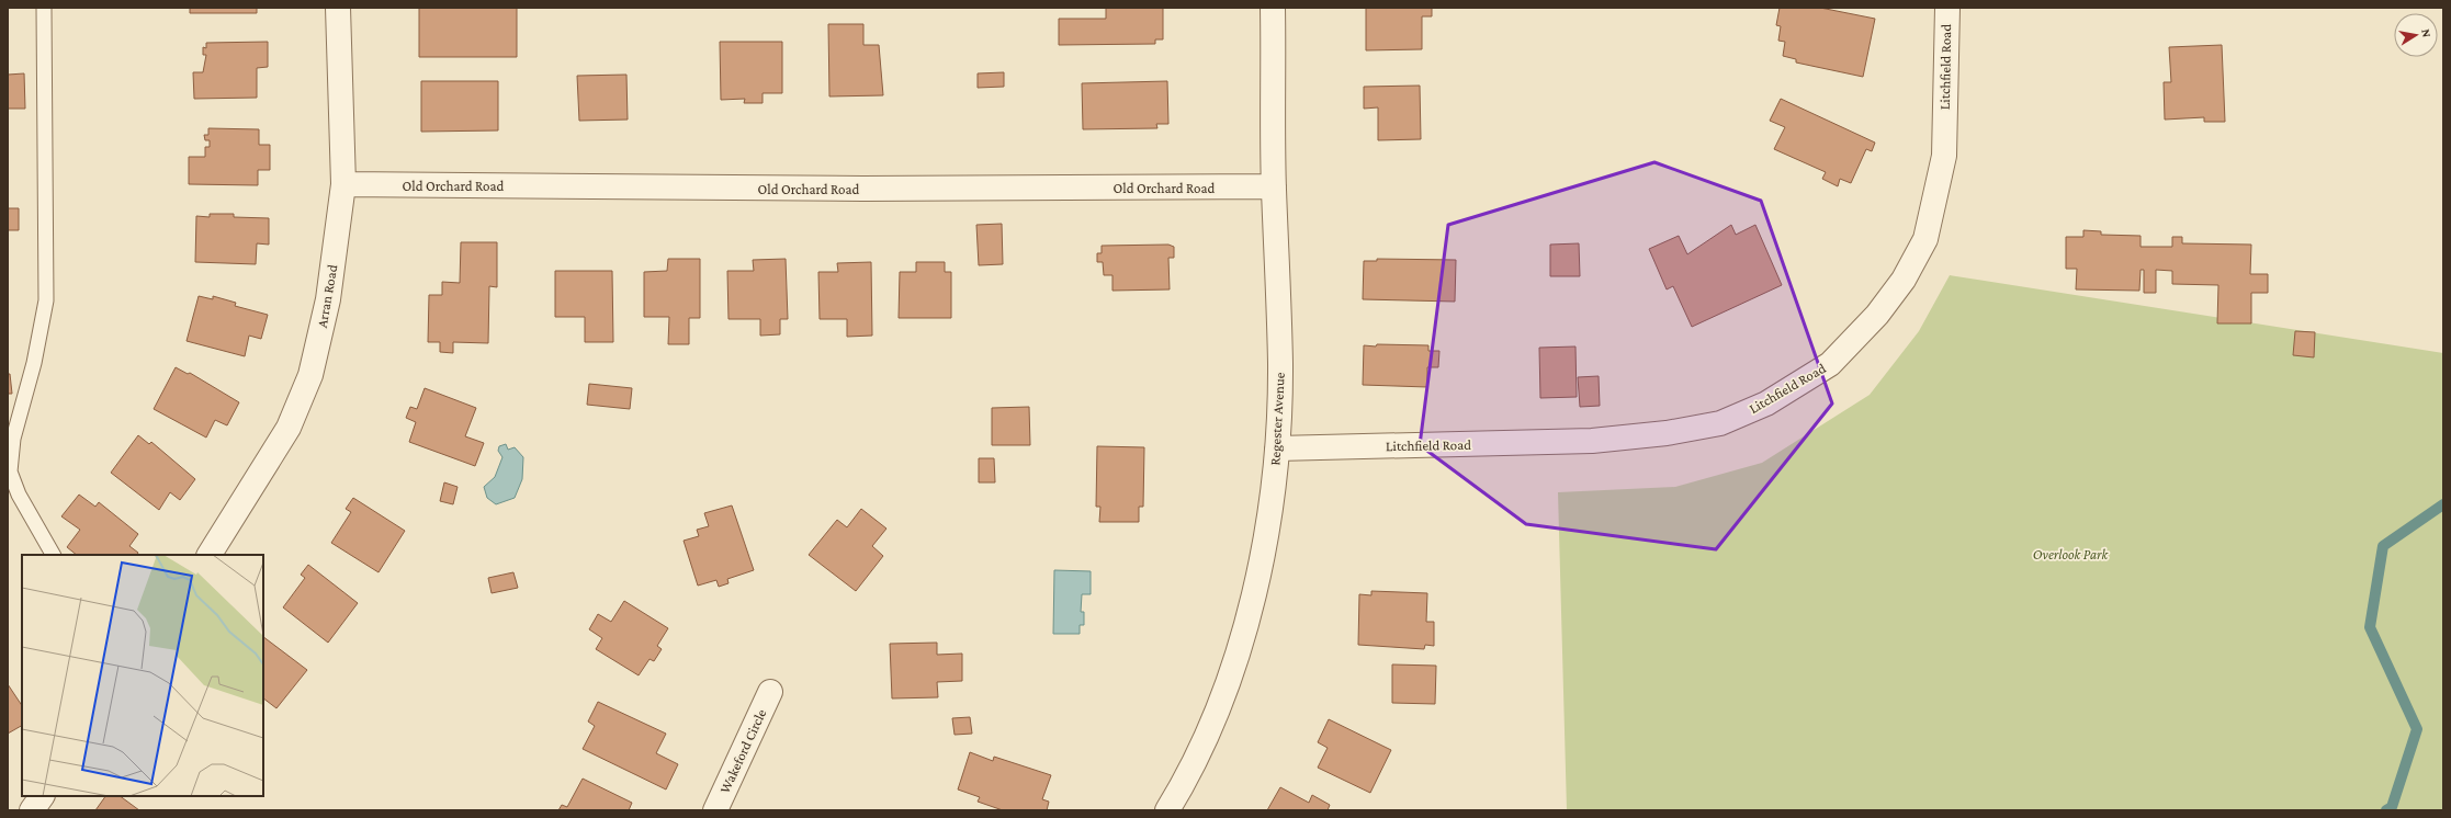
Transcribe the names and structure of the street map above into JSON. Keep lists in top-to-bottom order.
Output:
{
  "streets": {
    "street": [
      "Litchfield Road",
      "Old Orchard Road",
      "Arran Road",
      "Regester Avenue",
      "Wakeford Circle"
    ]
  },
  "crossings": [
    ["Litchfield Road", "Regester Avenue"],
    ["Old Orchard Road", "Arran Road"],
    ["Old Orchard Road", "Regester Avenue"]
  ],
  "parks": ["Overlook Park"],
  "north": "right"
}
